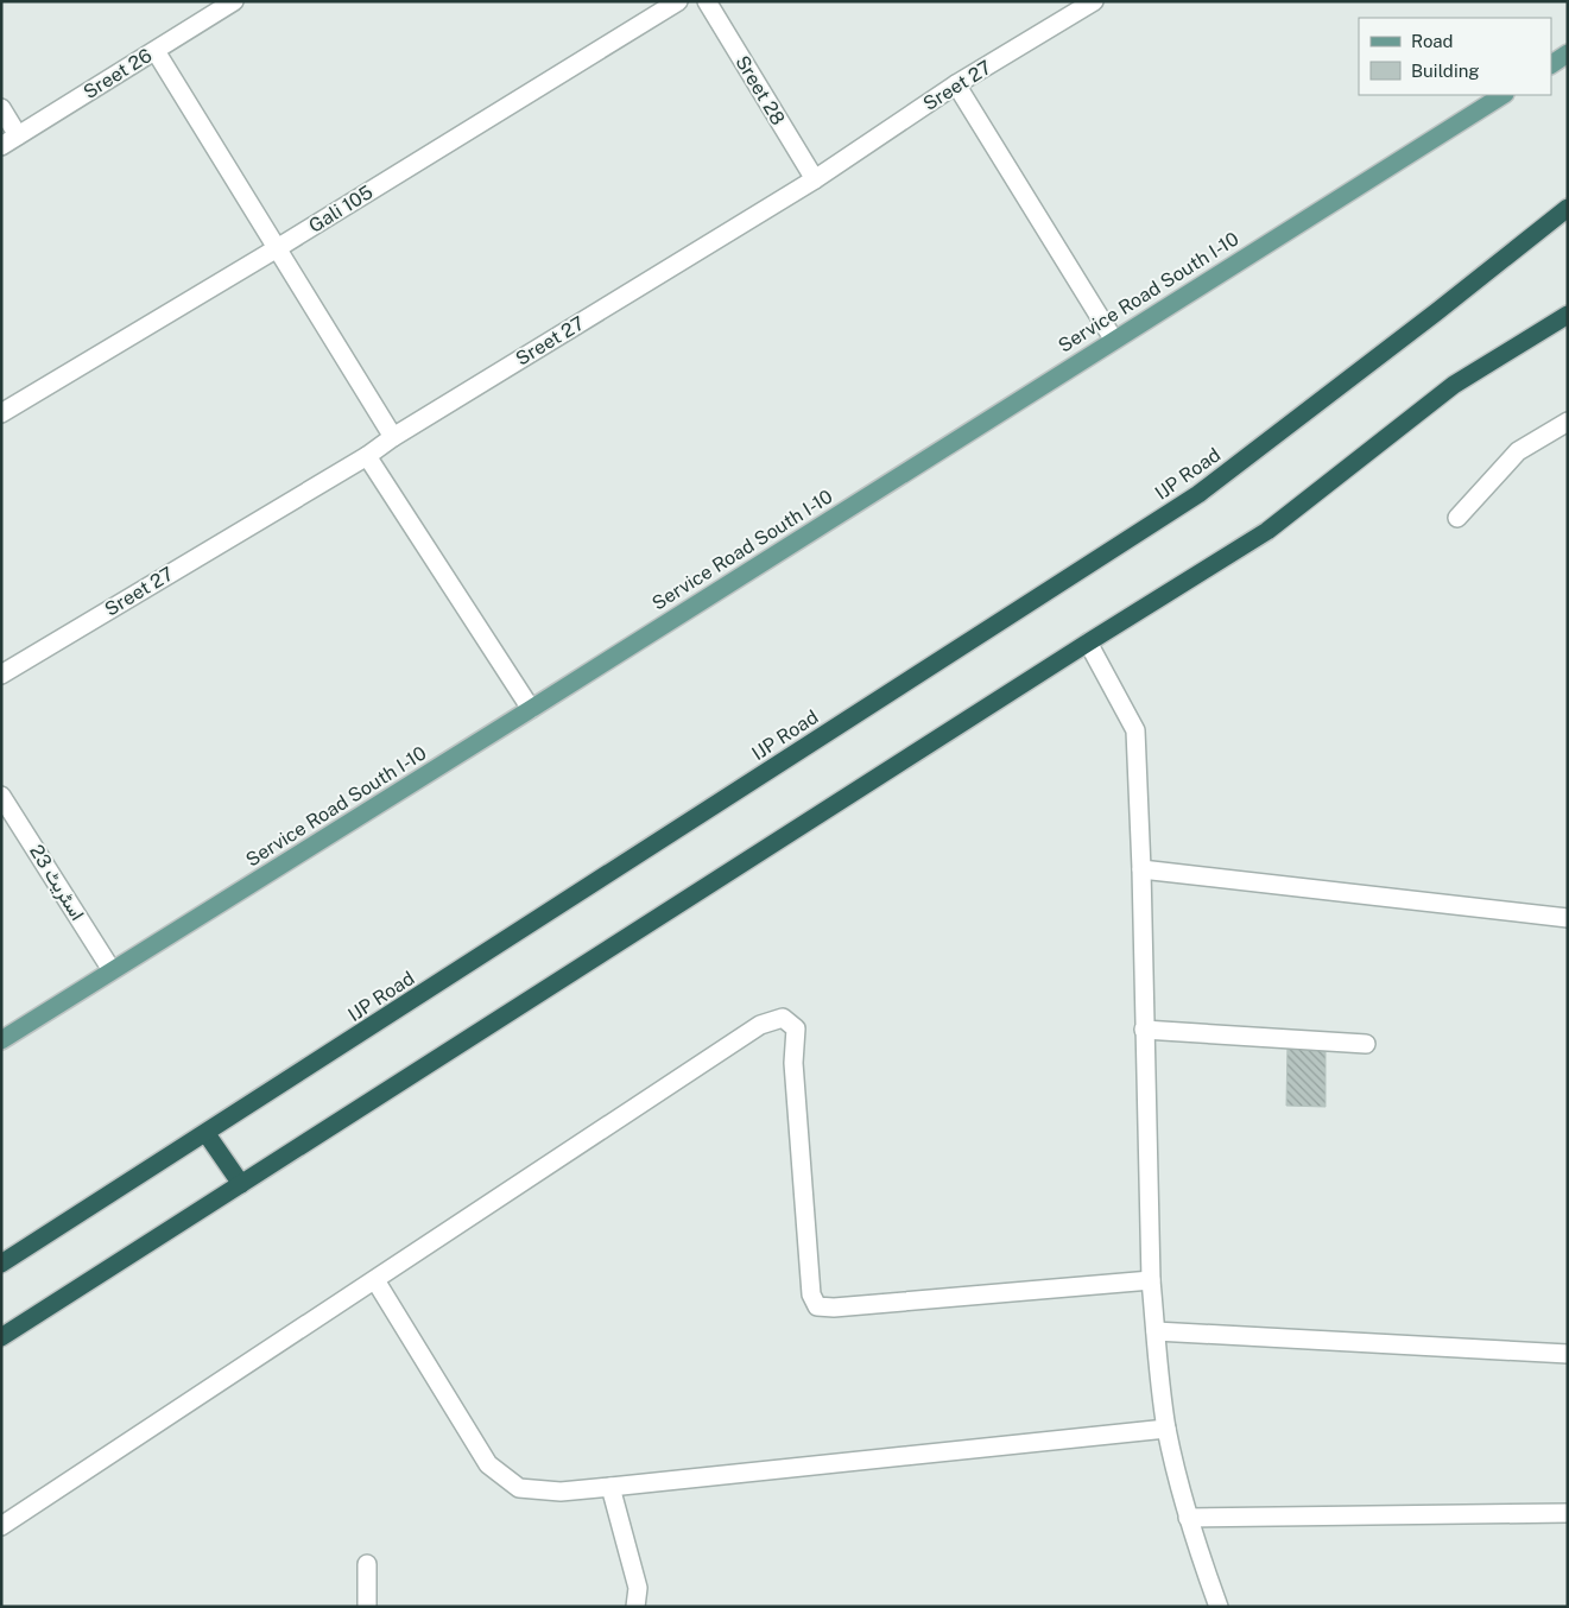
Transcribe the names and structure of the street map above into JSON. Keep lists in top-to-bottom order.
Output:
{
  "streets": {
    "highway": ["IJP Road"],
    "main road": ["Service Road South I-10"],
    "street": [
      "Sreet 26",
      "Sreet 27",
      "Sreet 28",
      "Gali 105",
      "اسٹریٹ 23"
    ]
  },
  "crossings": [
    ["Sreet 27", "Sreet 28"],
    ["Service Road South I-10", "اسٹریٹ 23"]
  ],
  "legend": ["Road", "Building"]
}
